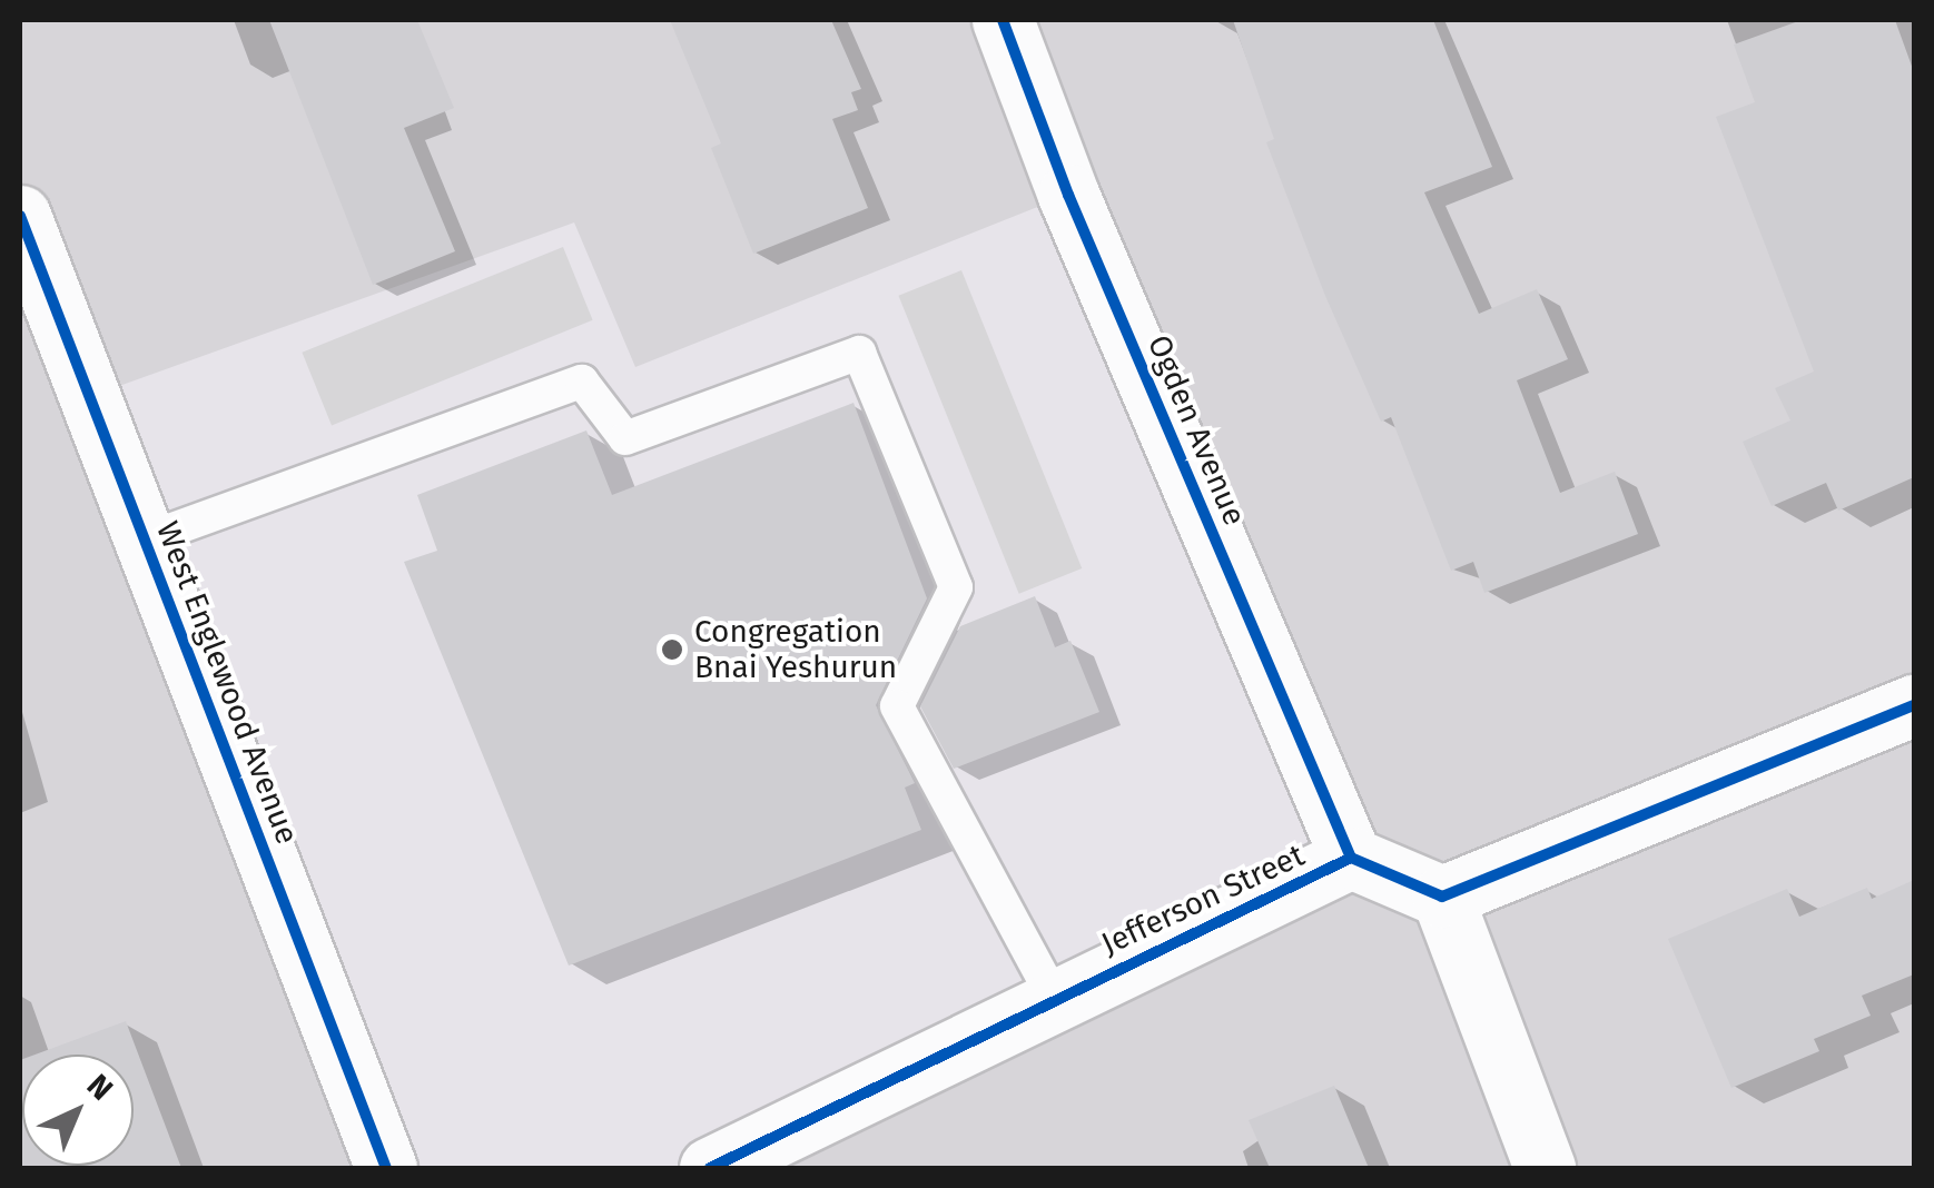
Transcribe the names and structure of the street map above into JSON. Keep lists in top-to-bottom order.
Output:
{
  "streets": {
    "street": ["Ogden Avenue", "West Englewood Avenue", "Jefferson Street"]
  },
  "crossings": [
    ["Ogden Avenue", "Jefferson Street"]
  ],
  "places": ["Congregation Bnai Yeshurun"],
  "north": "top right"
}
